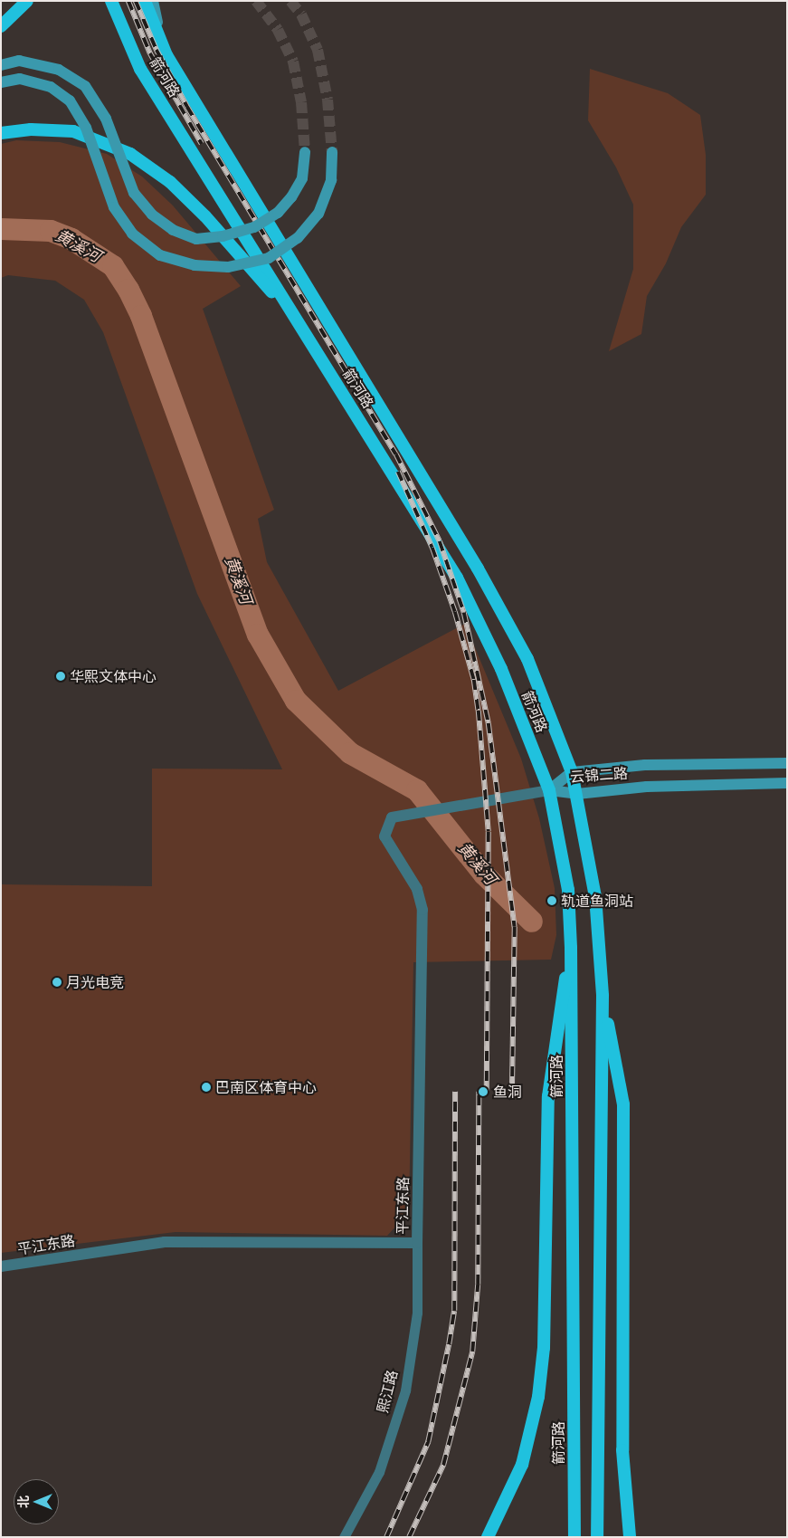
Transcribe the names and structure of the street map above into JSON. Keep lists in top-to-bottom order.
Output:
{
  "streets": {
    "highway": ["箭河路"],
    "main road": ["云锦二路"],
    "street": ["平江东路", "熙江路"]
  },
  "crossings": [
    ["箭河路", "云锦二路"],
    ["箭河路", "平江东路"],
    ["云锦二路", "平江东路"],
    ["平江东路", "熙江路"]
  ],
  "water": ["黄溪河"],
  "places": [
    "华熙文体中心",
    "轨道鱼洞站",
    "月光电竞",
    "巴南区体育中心",
    "鱼洞"
  ],
  "north": "left"
}
